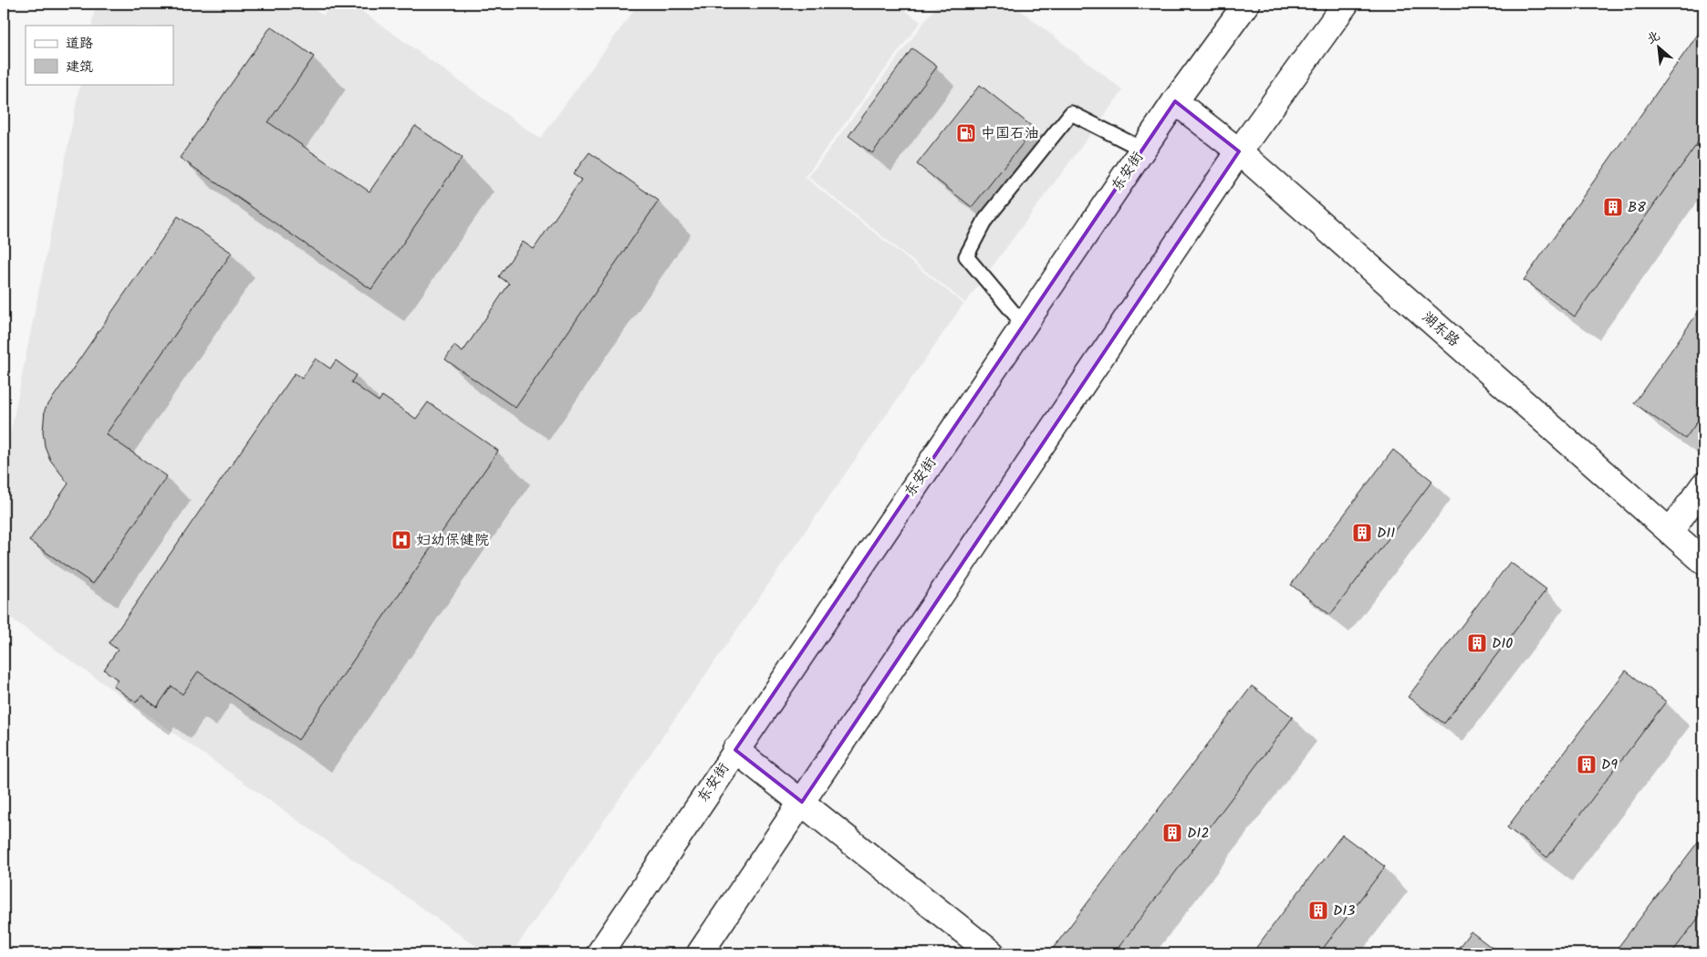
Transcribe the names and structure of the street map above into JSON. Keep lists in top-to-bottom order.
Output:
{
  "streets": {
    "main road": ["东安街", "湖东路"]
  },
  "crossings": [
    ["东安街", "湖东路"]
  ],
  "places": {
    "fuel station": ["中国石油"],
    "building": [
      "B8",
      "D11",
      "D10",
      "D9",
      "D12",
      "D13"
    ],
    "hospital": ["妇幼保健院"]
  },
  "legend": ["道路", "建筑"],
  "north": "top left"
}
